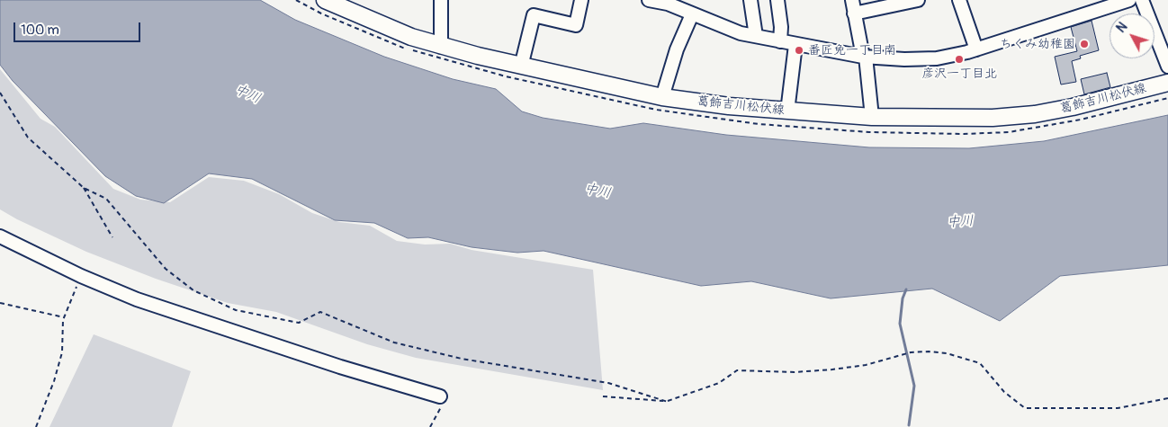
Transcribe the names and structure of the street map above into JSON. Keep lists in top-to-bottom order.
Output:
{
  "streets": {
    "main road": ["葛飾吉川松伏線"]
  },
  "water": ["中川"],
  "places": ["ちくみ幼稚園", "番匠免一丁目南", "彦沢一丁目北"],
  "scale_bar": "100 m",
  "north": "top left"
}
